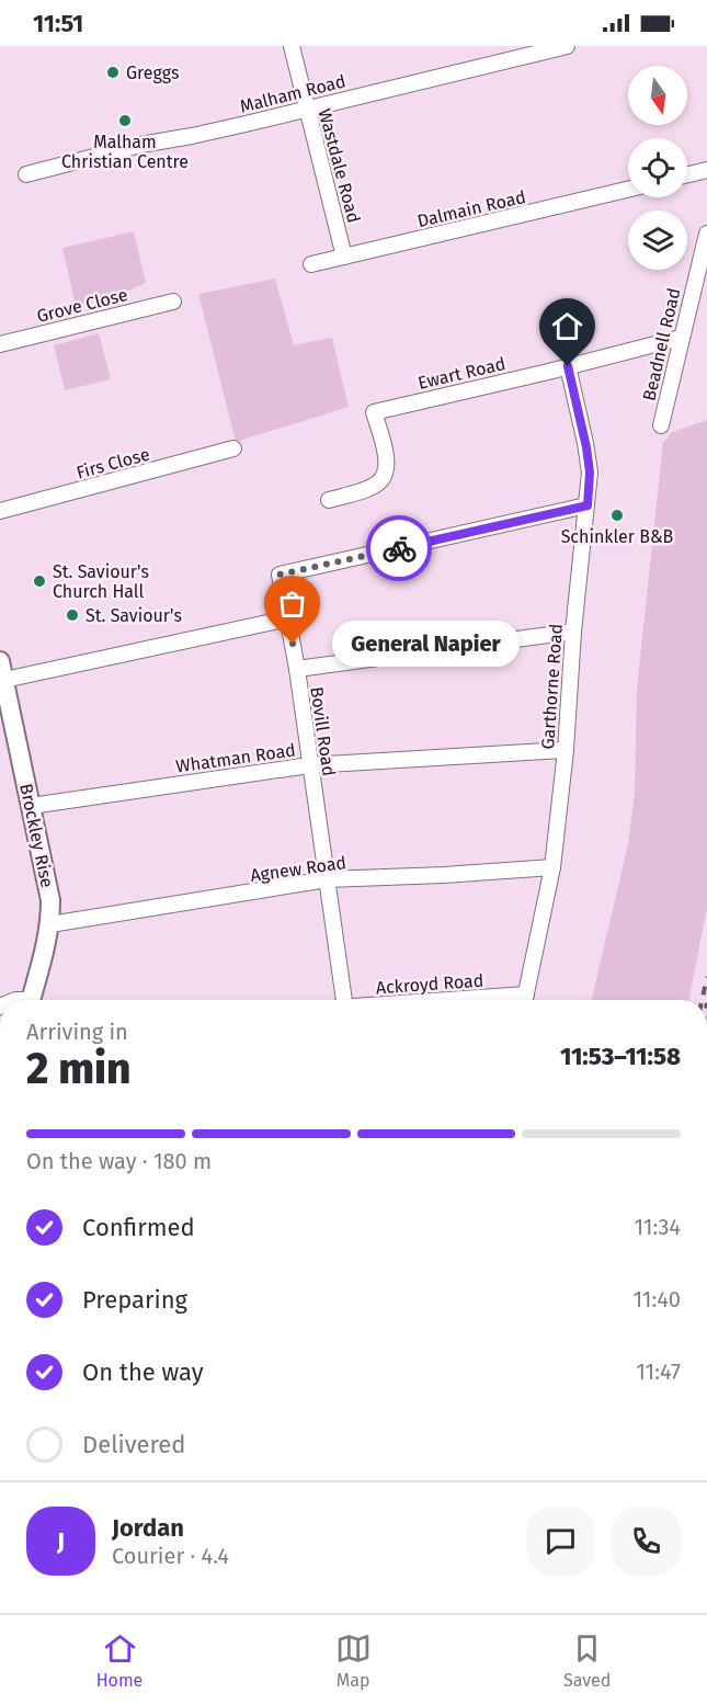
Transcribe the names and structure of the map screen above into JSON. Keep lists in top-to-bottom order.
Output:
{
  "streets": {
    "main road": ["Brockley Rise"],
    "street": [
      "Malham Road",
      "Wastdale Road",
      "Dalmain Road",
      "Grove Close",
      "Beadnell Road",
      "Ewart Road",
      "Firs Close",
      "Garthorne Road",
      "Bovill Road",
      "Whatman Road",
      "Agnew Road"
    ]
  },
  "crossings": [
    ["Malham Road", "Wastdale Road"],
    ["Wastdale Road", "Dalmain Road"],
    ["Beadnell Road", "Ewart Road"],
    ["Ewart Road", "Garthorne Road"],
    ["Garthorne Road", "Bovill Road"],
    ["Garthorne Road", "Whatman Road"],
    ["Garthorne Road", "Agnew Road"],
    ["Bovill Road", "Whatman Road"],
    ["Bovill Road", "Agnew Road"],
    ["Whatman Road", "Brockley Rise"],
    ["Brockley Rise", "Agnew Road"]
  ],
  "places": [
    "Greggs",
    "Malham Christian Centre",
    "Schinkler B&B",
    "St. Saviour's Church Hall",
    "St. Saviour's",
    "General Napier"
  ],
  "north": "bottom",
  "page": {
    "status": "11:51",
    "bubble": "General Napier",
    "heading": ["2 min", "Arriving in", "11:53–11:58"],
    "panel": ["Jordan", "Courier · 4.4"],
    "bar": "On the way · 180 m",
    "list": [
      ["Confirmed", "11:34"],
      ["Preparing", "11:40"],
      ["On the way", "11:47"],
      "Delivered"
    ],
    "round": "J",
    "tabs": ["Home", "Map", "Saved"]
  }
}
